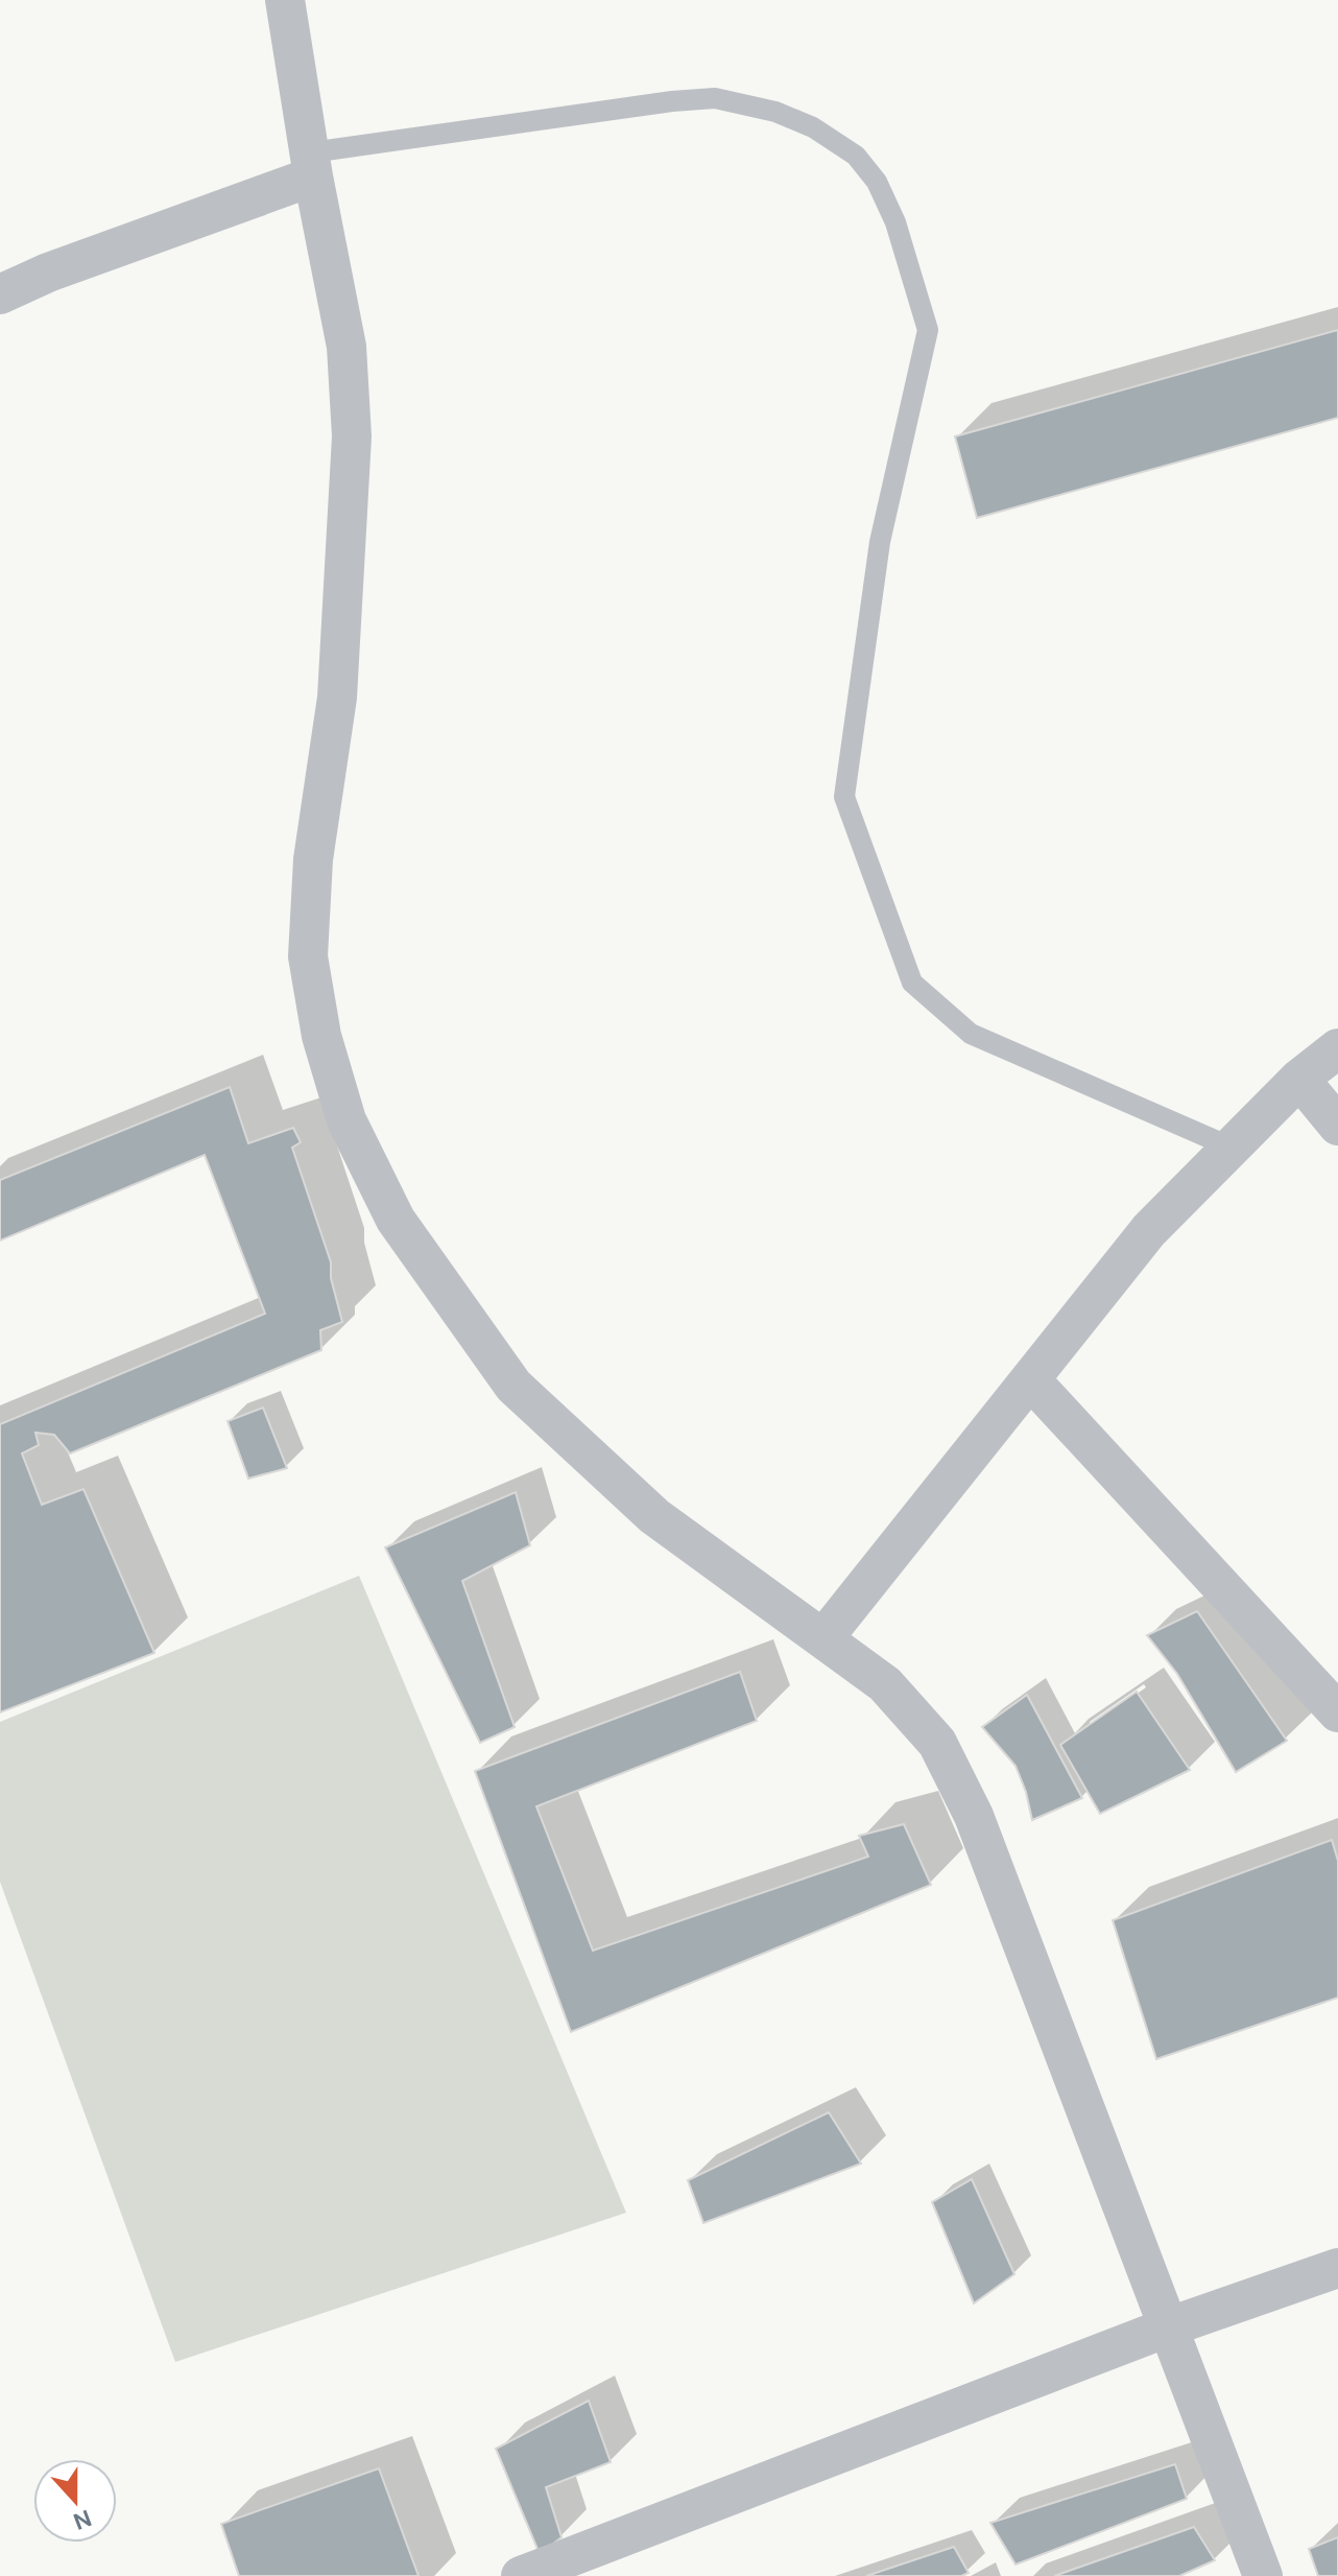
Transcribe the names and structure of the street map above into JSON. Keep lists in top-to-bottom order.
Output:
{
  "north": "bottom"
}
